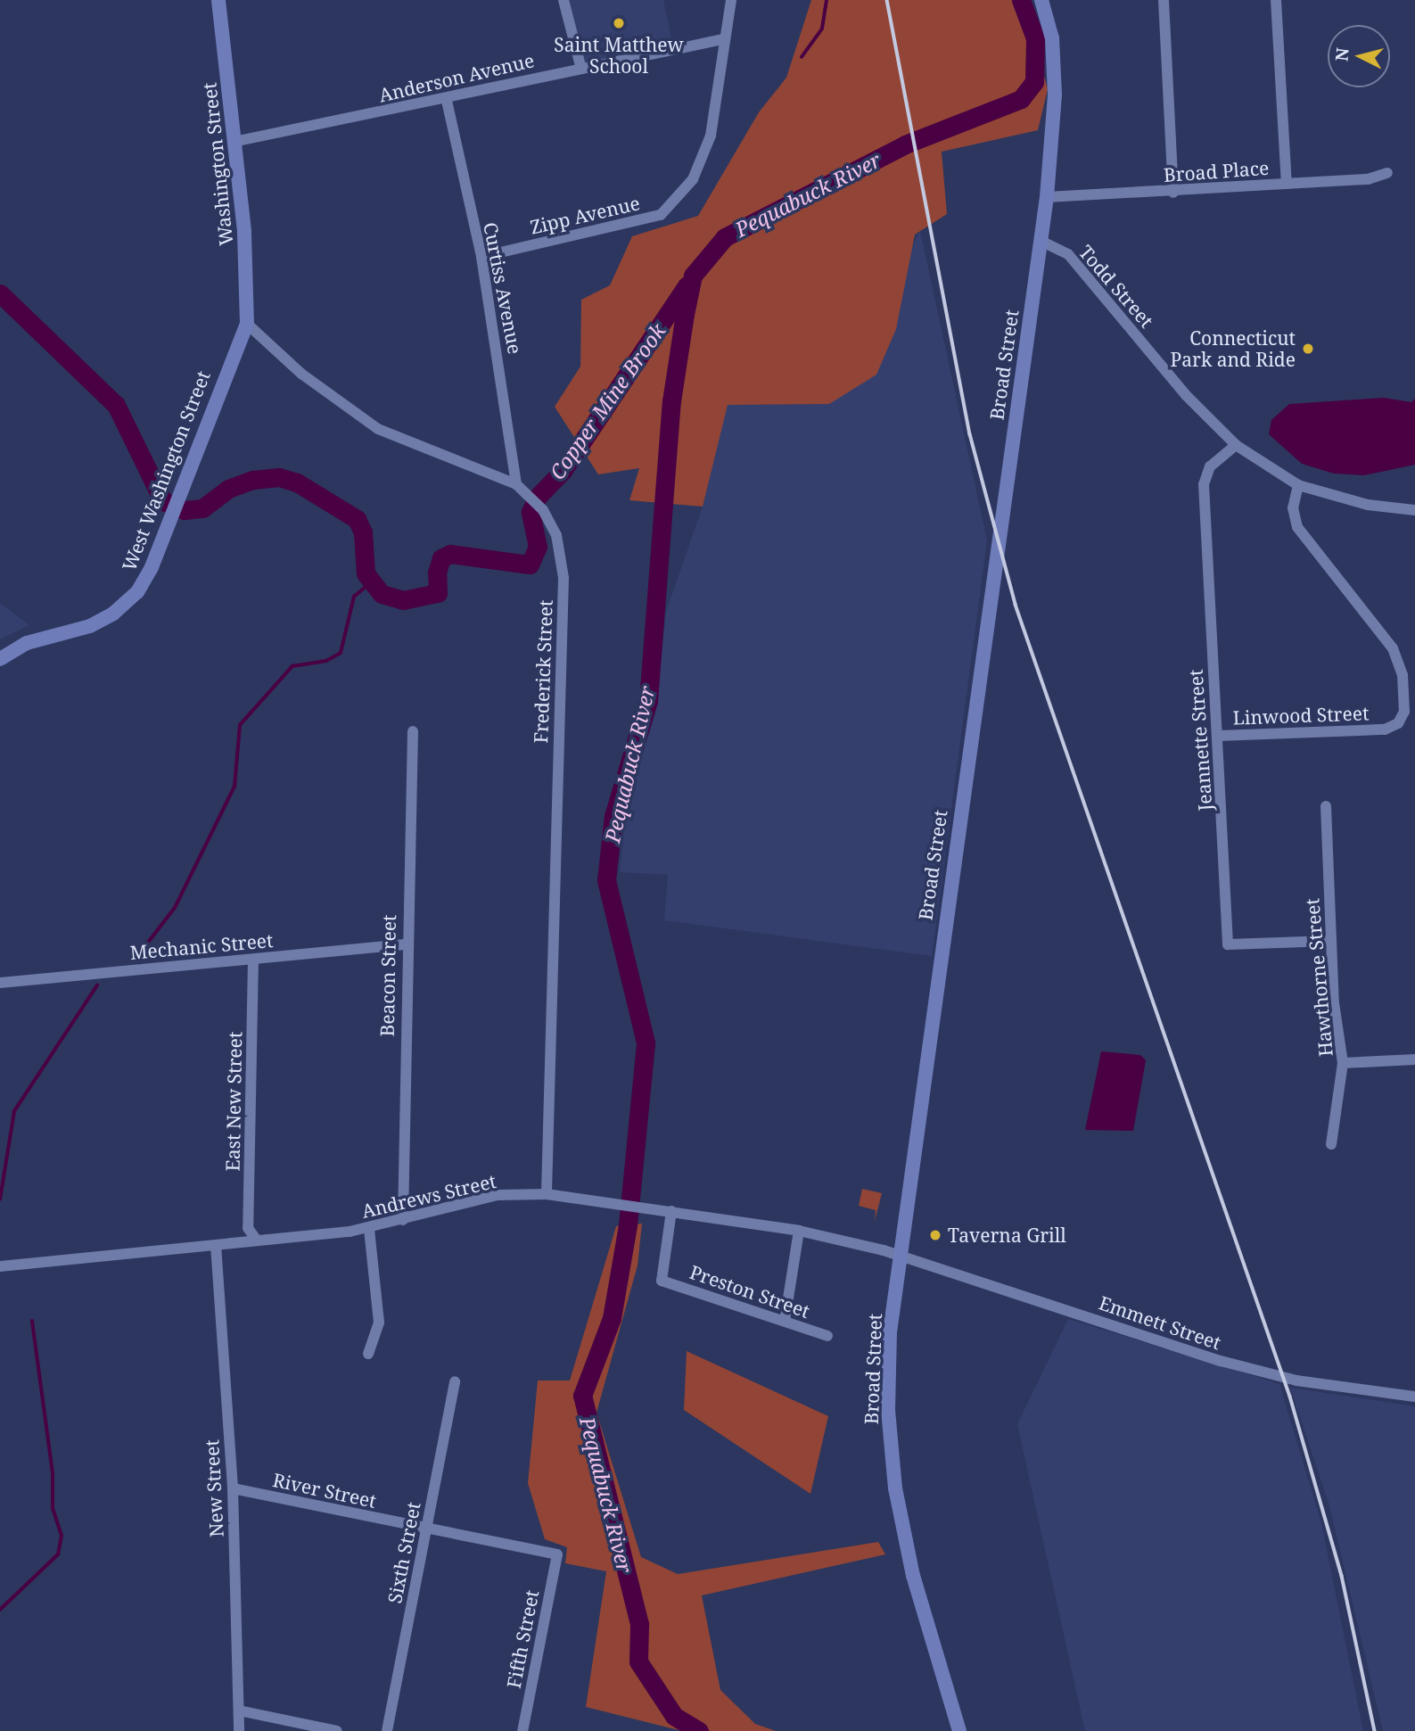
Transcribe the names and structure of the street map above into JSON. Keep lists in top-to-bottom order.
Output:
{
  "streets": {
    "main road": ["Washington Street", "Broad Street", "West Washington Street"],
    "street": [
      "Anderson Avenue",
      "Broad Place",
      "Zipp Avenue",
      "Todd Street",
      "Curtiss Avenue",
      "Frederick Street",
      "Linwood Street",
      "Jeannette Street",
      "Mechanic Street",
      "Beacon Street",
      "Hawthorne Street",
      "East New Street",
      "Andrews Street",
      "Preston Street",
      "Emmett Street",
      "New Street",
      "River Street",
      "Sixth Street",
      "Fifth Street"
    ]
  },
  "crossings": [
    ["Anderson Avenue", "Washington Street"],
    ["Anderson Avenue", "Zipp Avenue"],
    ["Anderson Avenue", "Curtiss Avenue"],
    ["Washington Street", "West Washington Street"],
    ["Washington Street", "Frederick Street"],
    ["Broad Place", "Broad Street"],
    ["Zipp Avenue", "Curtiss Avenue"],
    ["Todd Street", "Broad Street"],
    ["Todd Street", "Linwood Street"],
    ["Todd Street", "Jeannette Street"],
    ["Curtiss Avenue", "Frederick Street"],
    ["Broad Street", "Andrews Street"],
    ["Broad Street", "Emmett Street"],
    ["West Washington Street", "Frederick Street"],
    ["Frederick Street", "Andrews Street"],
    ["Linwood Street", "Jeannette Street"],
    ["Jeannette Street", "Hawthorne Street"],
    ["Mechanic Street", "Beacon Street"],
    ["Mechanic Street", "East New Street"],
    ["Beacon Street", "Andrews Street"],
    ["East New Street", "Andrews Street"],
    ["Andrews Street", "Preston Street"],
    ["Andrews Street", "Emmett Street"],
    ["Andrews Street", "New Street"],
    ["New Street", "River Street"],
    ["River Street", "Sixth Street"],
    ["River Street", "Fifth Street"]
  ],
  "water": ["Pequabuck River", "Copper Mine Brook"],
  "places": ["Saint Matthew School", "Connecticut Park and Ride", "Taverna Grill"],
  "north": "left"
}
